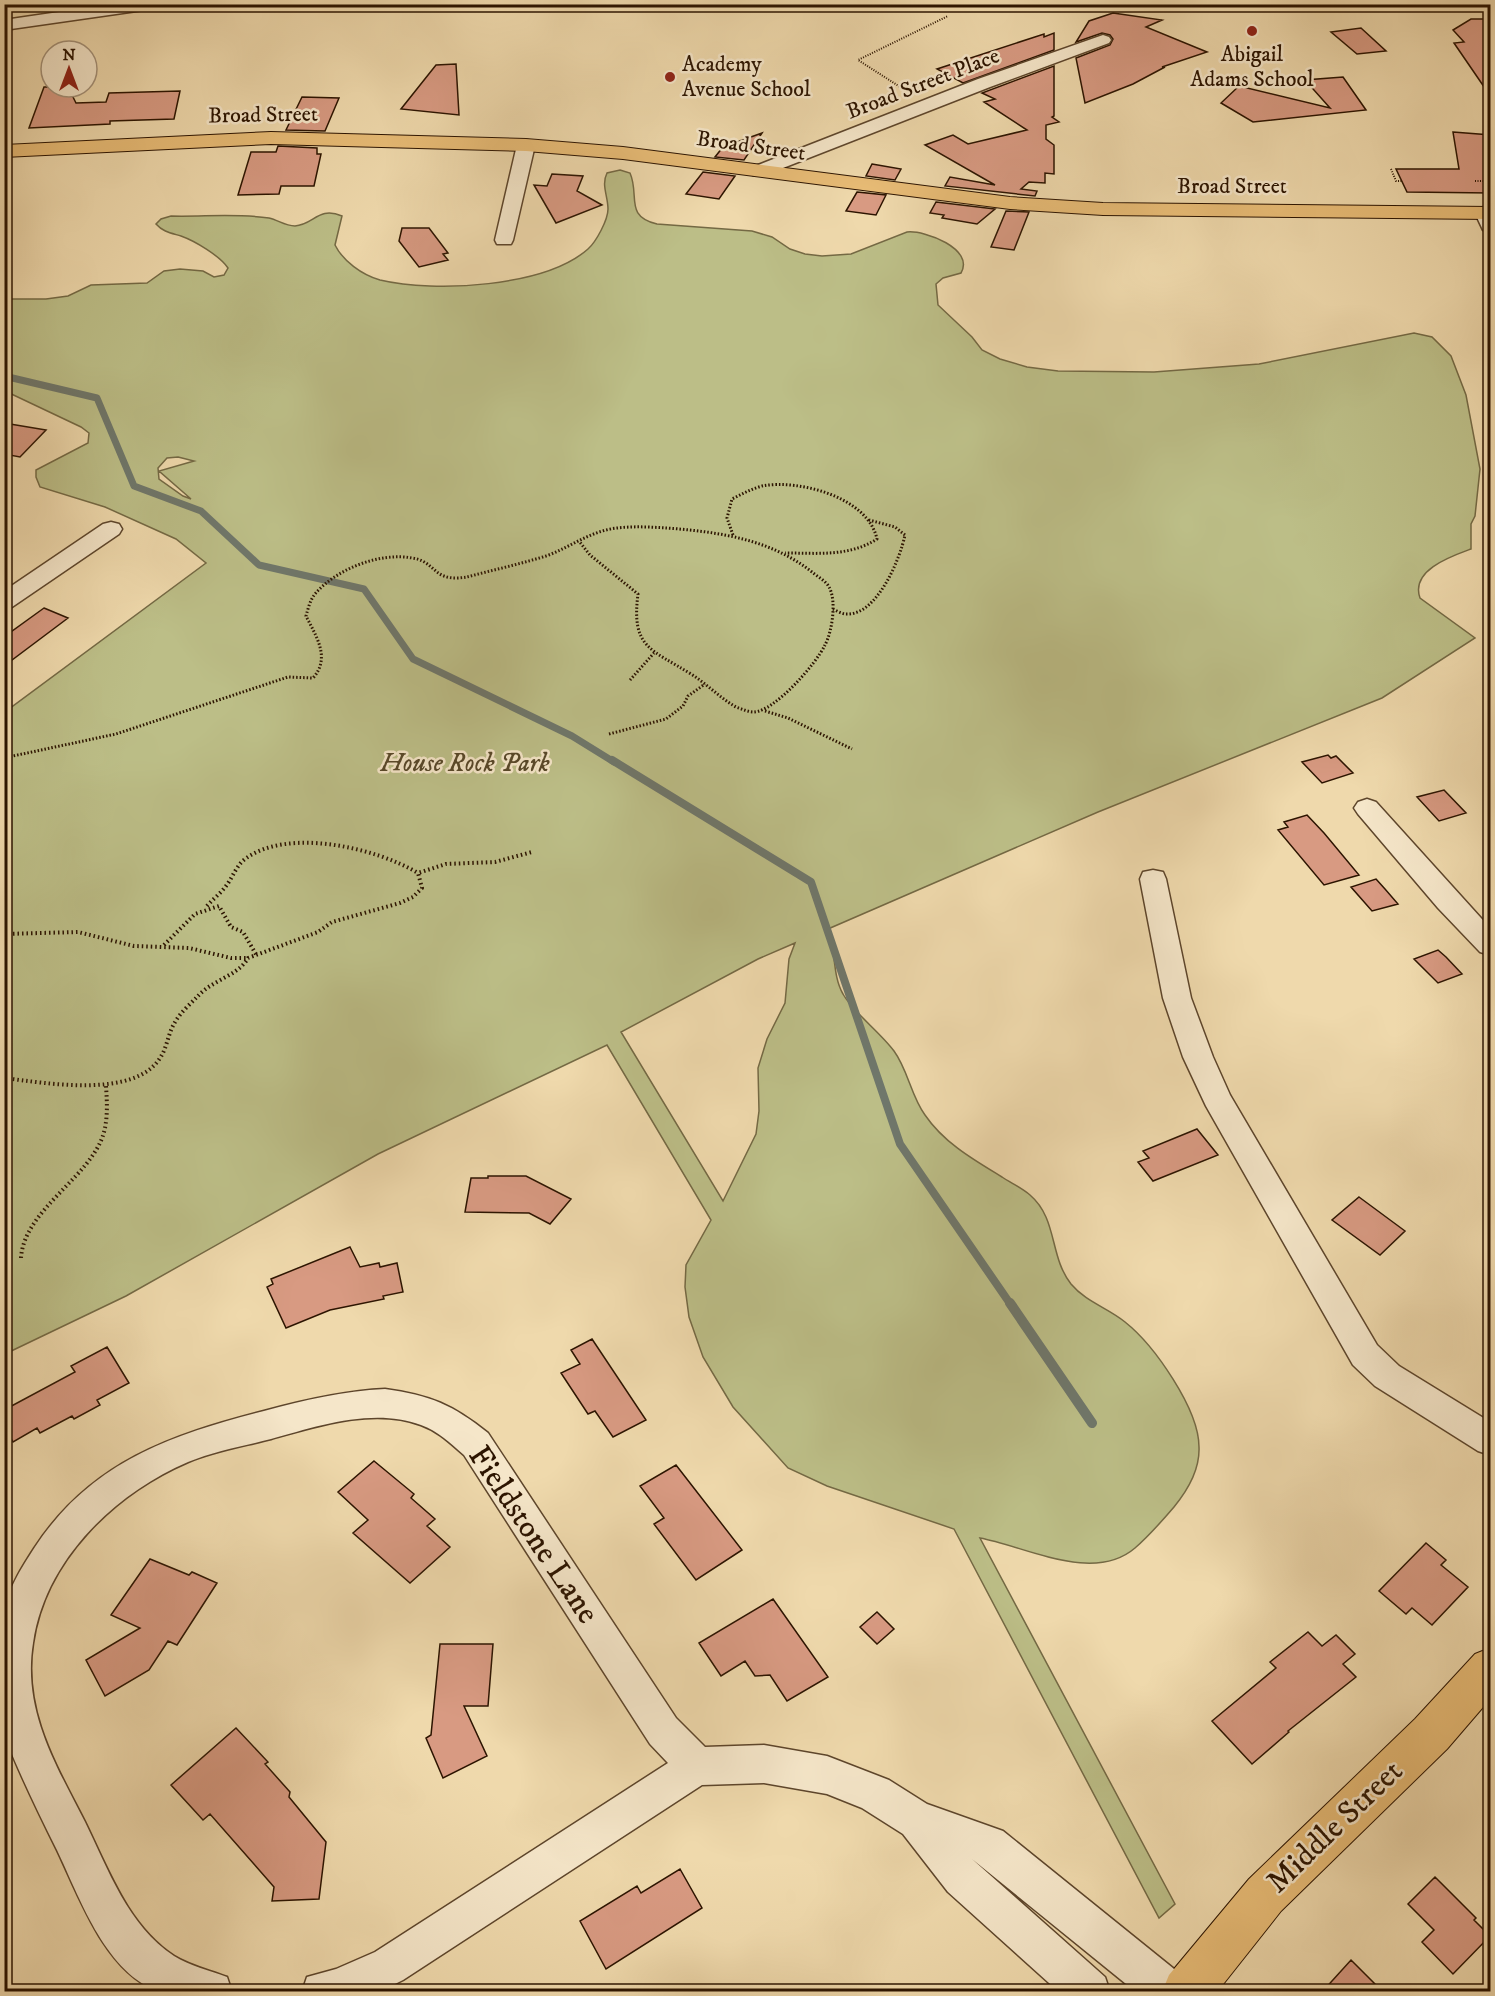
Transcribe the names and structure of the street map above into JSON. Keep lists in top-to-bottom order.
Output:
{
  "streets": {
    "main road": ["Broad Street", "Middle Street"],
    "street": ["Broad Street Place", "Fieldstone Lane"]
  },
  "crossings": [
    ["Broad Street Place", "Broad Street"]
  ],
  "parks": ["House Rock Park"],
  "places": ["Abigail Adams School", "Academy Avenue School"],
  "north": "top"
}
